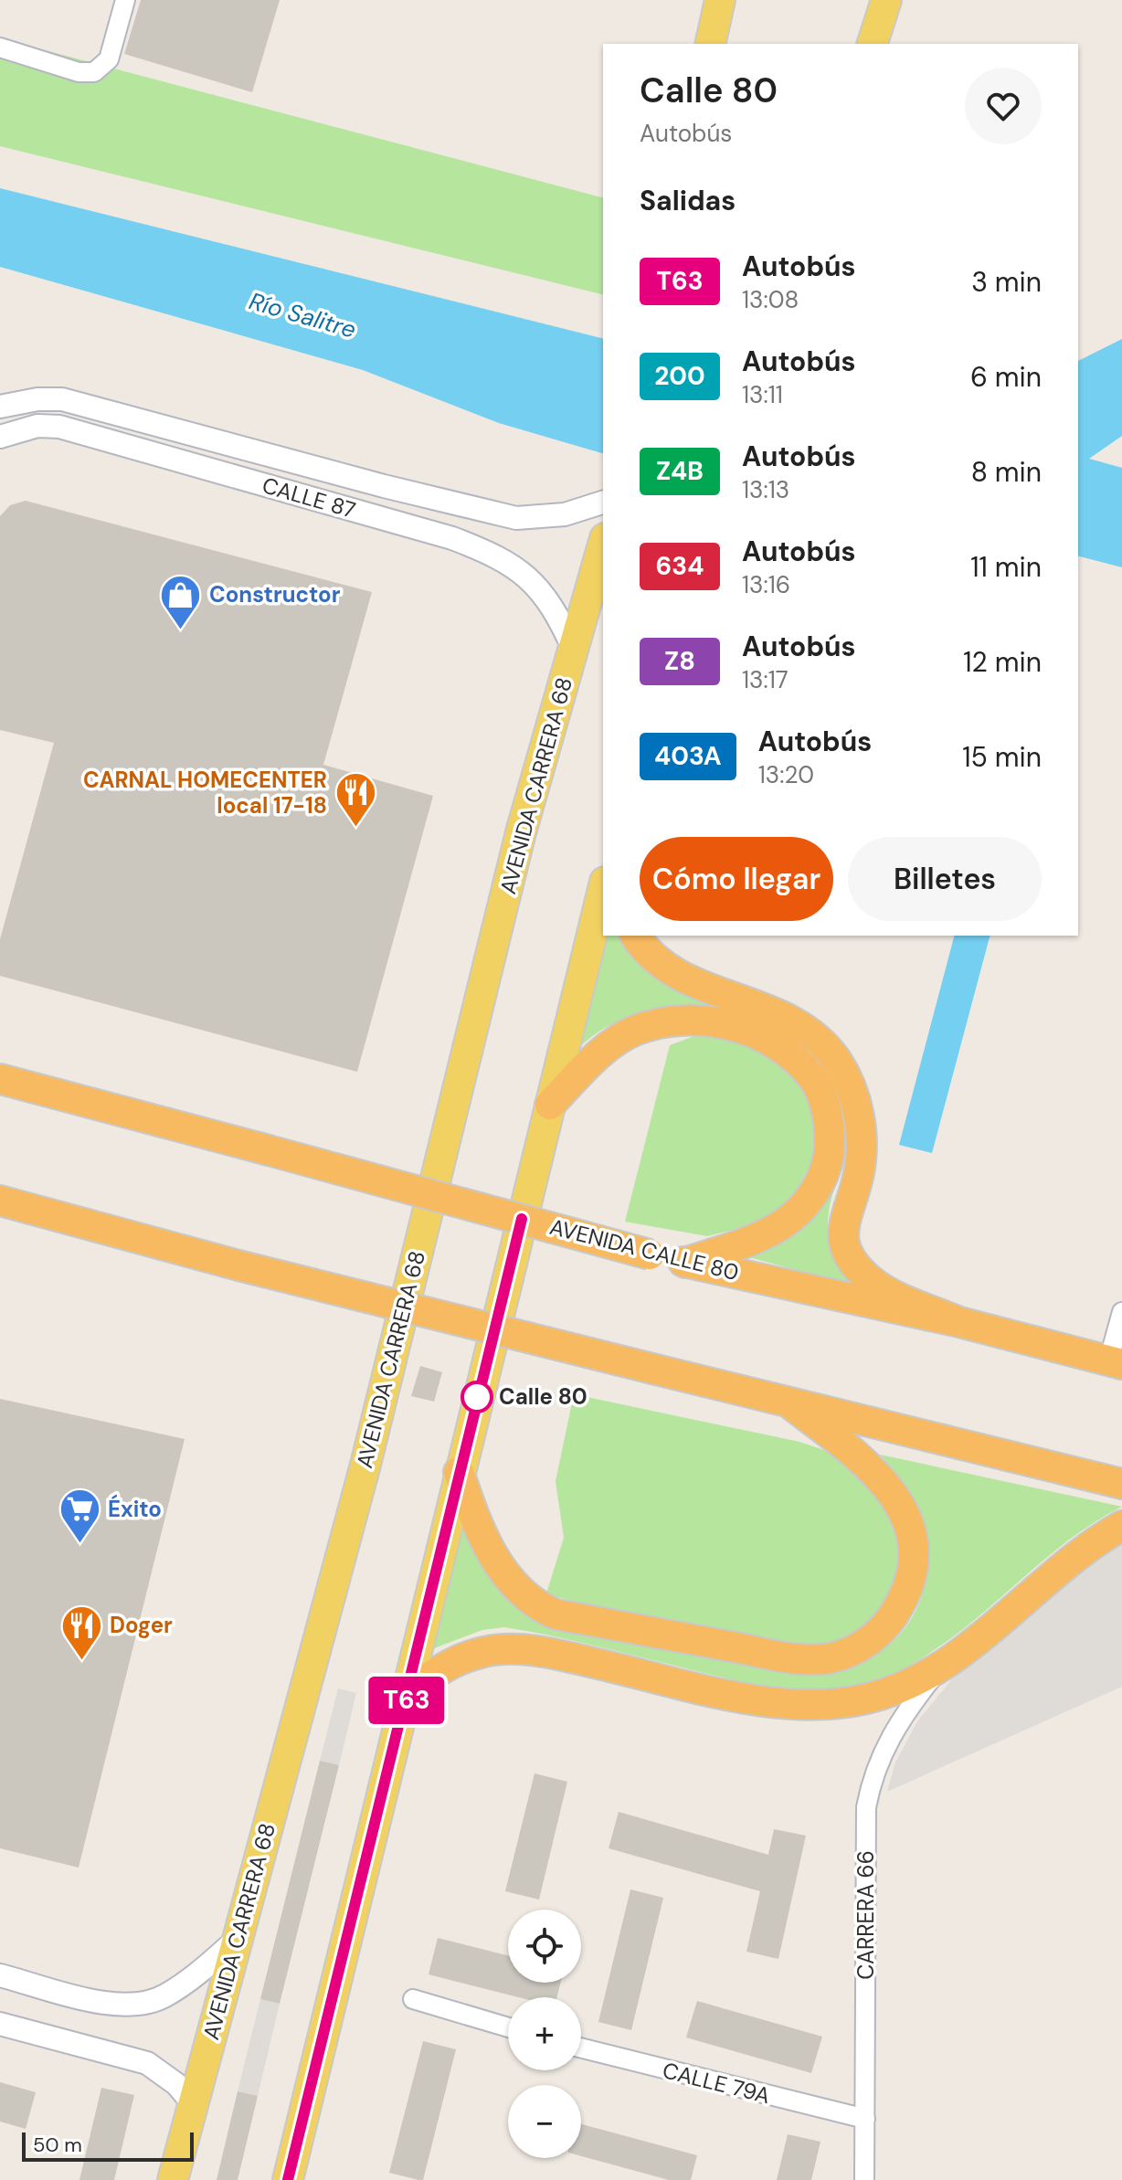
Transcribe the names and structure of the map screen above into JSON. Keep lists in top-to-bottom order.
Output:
{
  "streets": {
    "highway": ["AVENIDA CALLE 80"],
    "main road": ["AVENIDA CARRERA 68"],
    "street": ["CALLE 87", "CARRERA 66", "CALLE 79A"]
  },
  "crossings": [
    ["CALLE 87", "AVENIDA CARRERA 68"],
    ["CARRERA 66", "CALLE 79A"]
  ],
  "water": ["Río Salitre"],
  "places": {
    "shop": ["Constructor"],
    "restaurant": ["CARNAL HOMECENTER local 17-18", "Doger"],
    "other": ["Calle 80"],
    "supermarket": ["Éxito"]
  },
  "lines": ["bus line T63"],
  "scale_bar": "50 m",
  "page": {
    "on_map": "T63",
    "heading": [
      ["Calle 80", "Autobús"],
      "Salidas"
    ],
    "list": [
      {
        "mark": "T63",
        "name": "Autobús",
        "note": "13:08",
        "value": "3 min"
      },
      {
        "mark": "200",
        "name": "Autobús",
        "note": "13:11",
        "value": "6 min"
      },
      {
        "mark": "Z4B",
        "name": "Autobús",
        "note": "13:13",
        "value": "8 min"
      },
      {
        "mark": "634",
        "name": "Autobús",
        "note": "13:16",
        "value": "11 min"
      },
      {
        "mark": "Z8",
        "name": "Autobús",
        "note": "13:17",
        "value": "12 min"
      },
      {
        "mark": "403A",
        "name": "Autobús",
        "note": "13:20",
        "value": "15 min"
      }
    ],
    "buttons": ["Cómo llegar", "Billetes"],
    "map_buttons": ["+", "−"],
    "scale": "50 m"
  }
}
